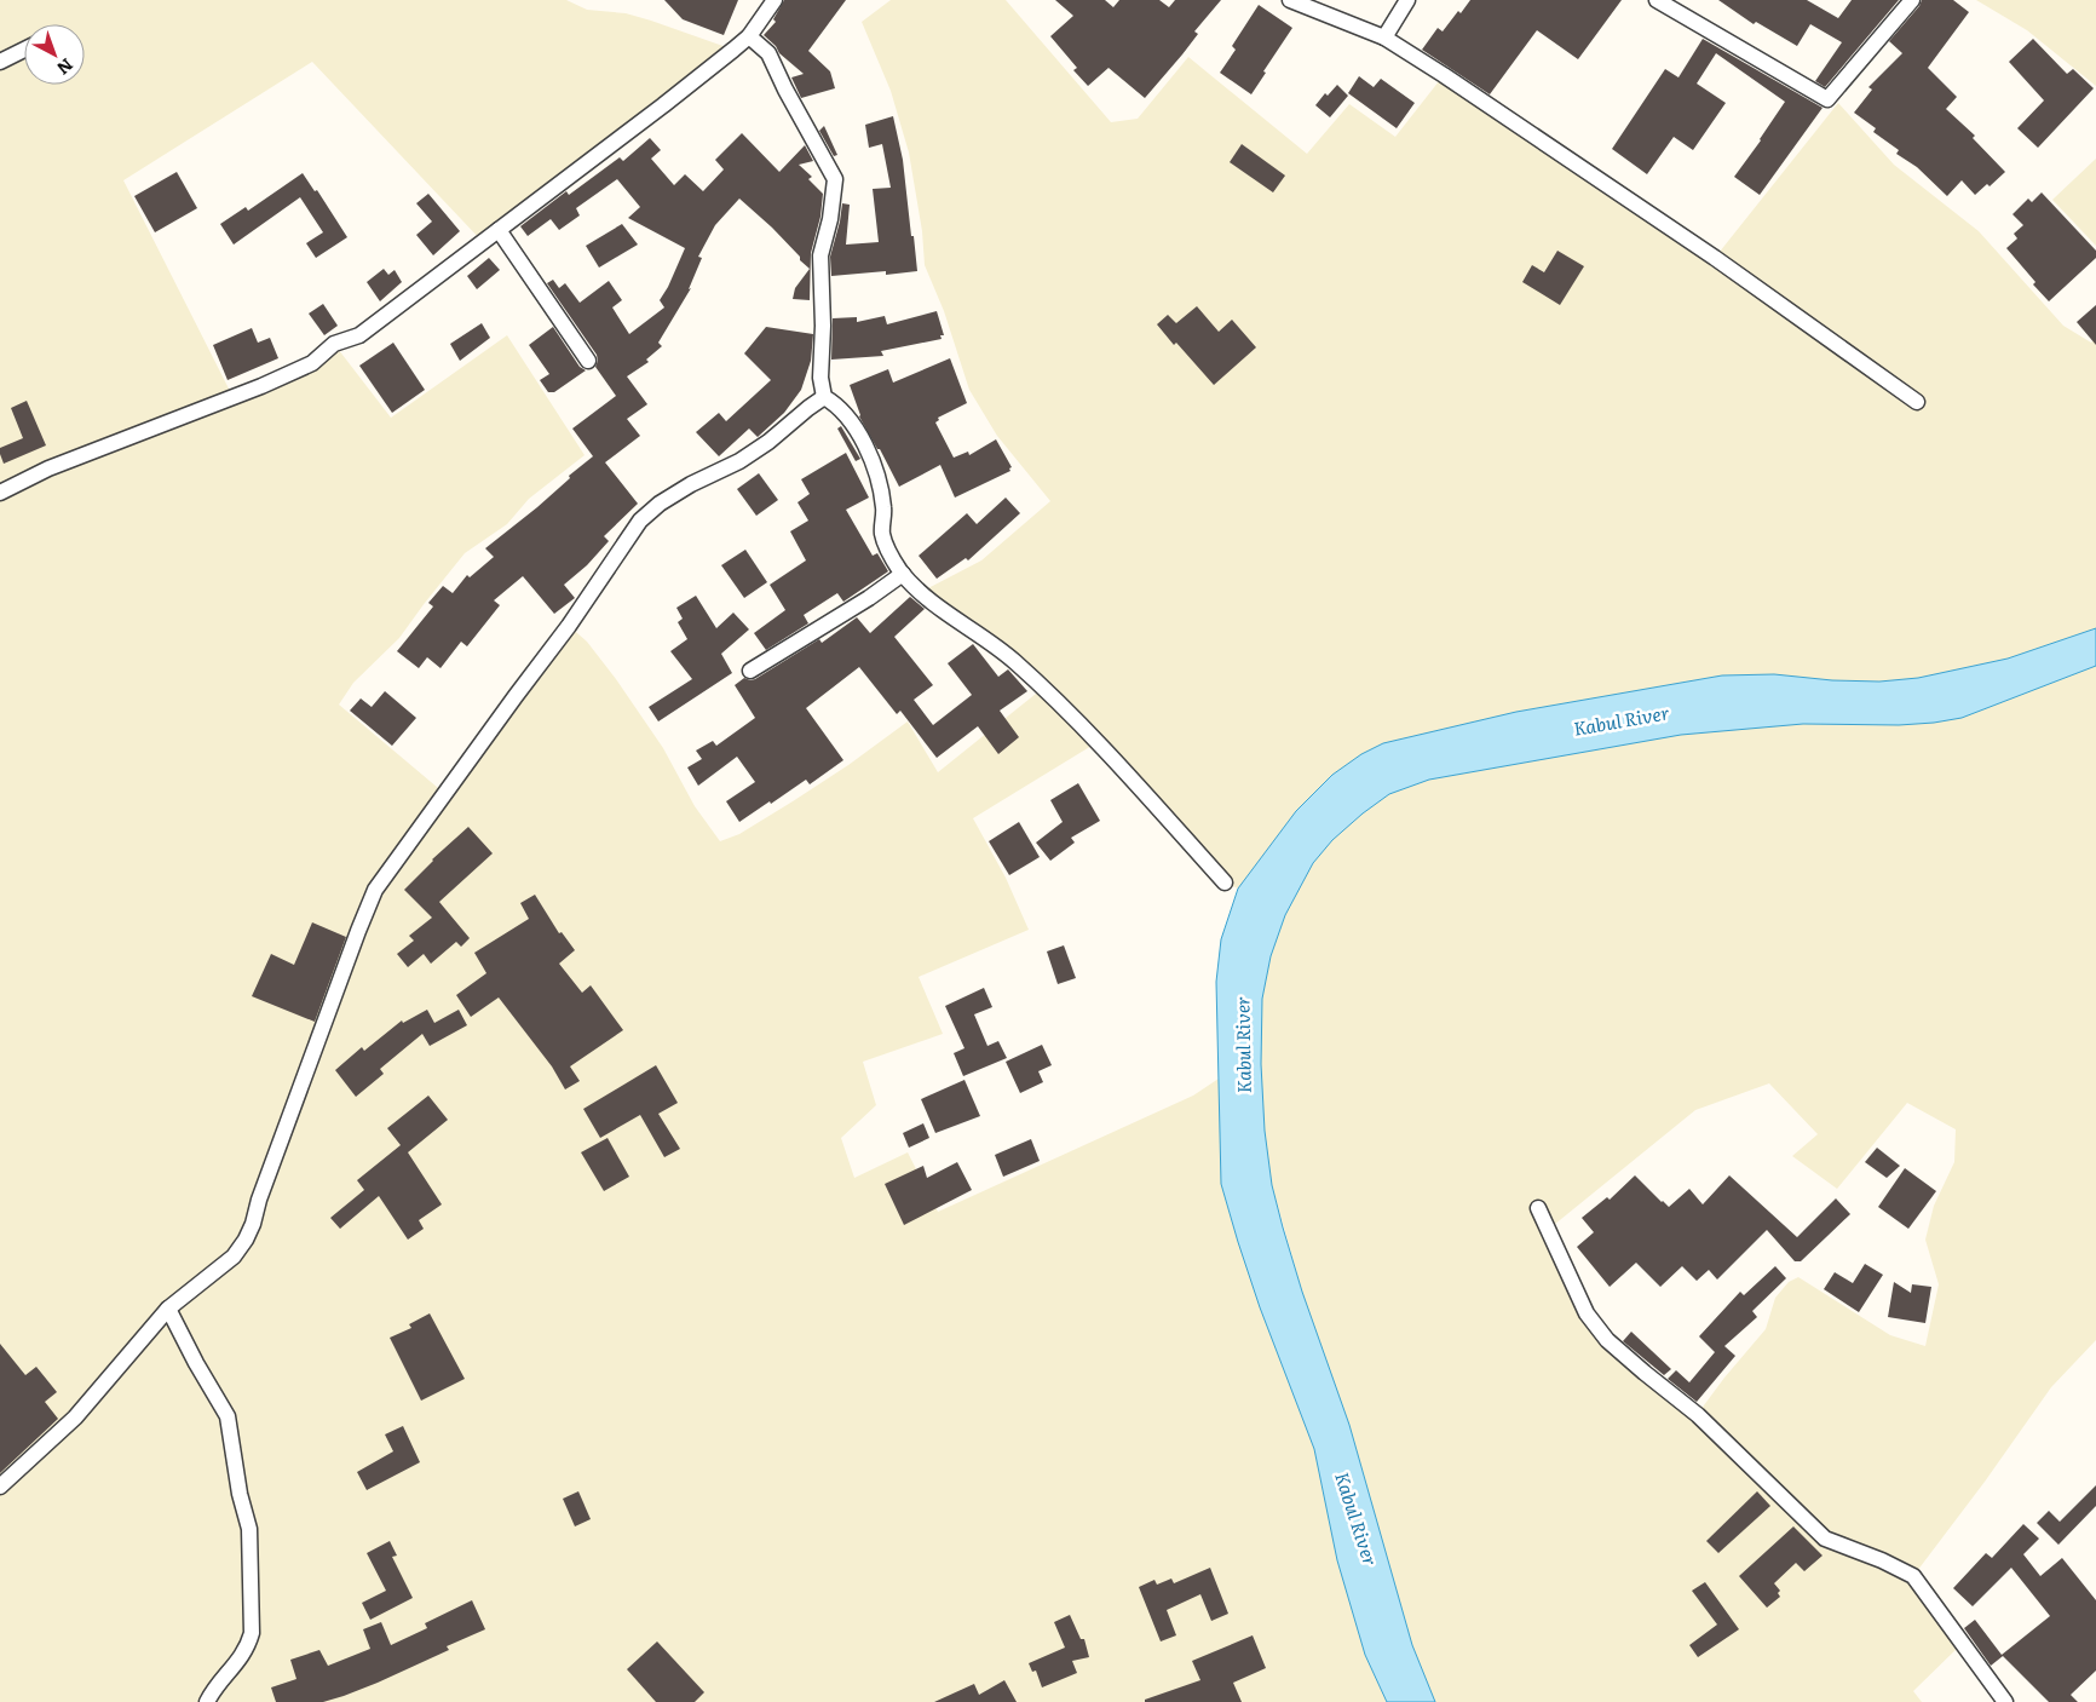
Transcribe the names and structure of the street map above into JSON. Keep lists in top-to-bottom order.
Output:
{
  "water": ["Kabul River"],
  "north": "bottom right"
}
